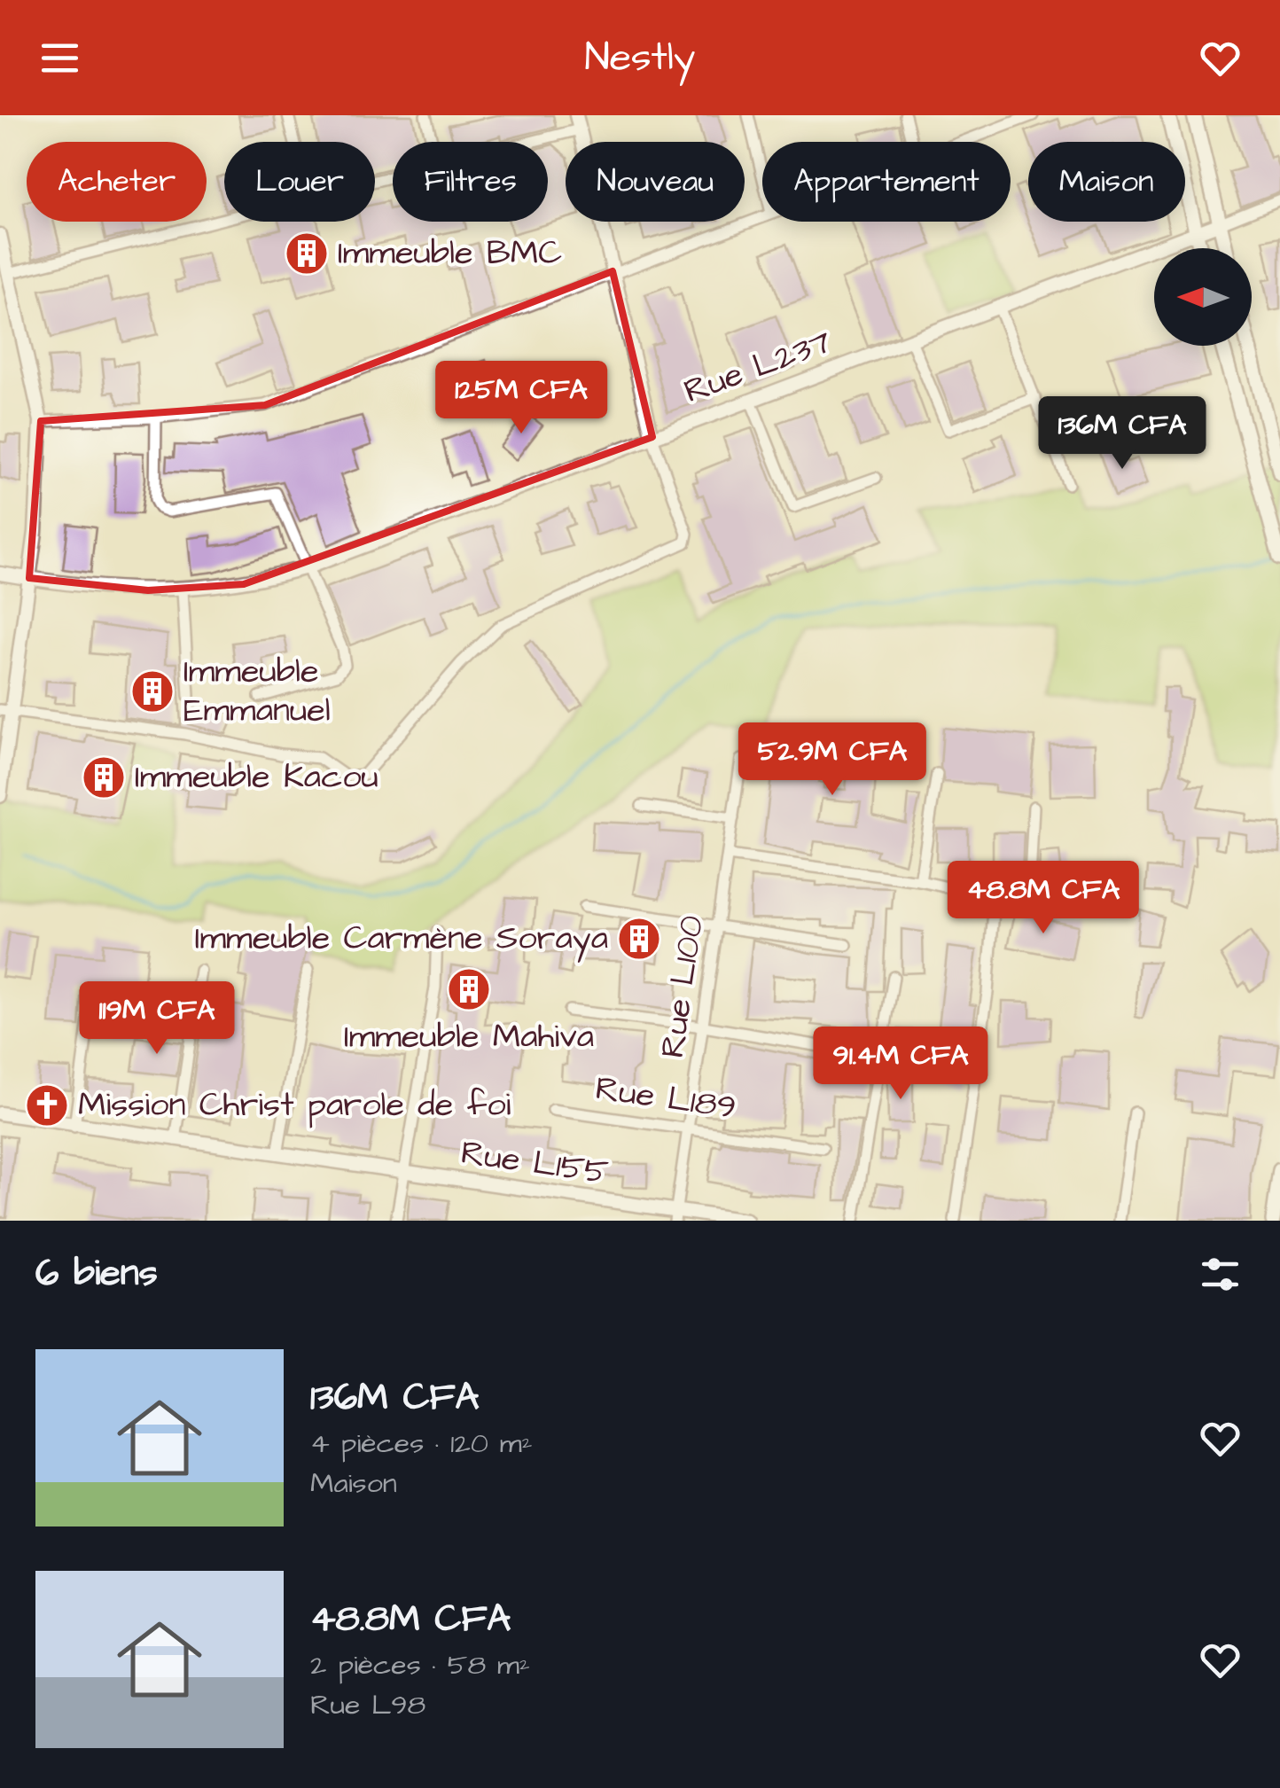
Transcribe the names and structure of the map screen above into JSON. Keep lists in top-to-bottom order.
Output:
{
  "streets": {
    "street": [
      "Rue L237",
      "Rue L100",
      "Rue L189",
      "Rue L155"
    ]
  },
  "crossings": [
    ["Rue L100", "Rue L189"],
    ["Rue L100", "Rue L155"]
  ],
  "places": {
    "building": [
      "Immeuble BMC",
      "Immeuble Emmanuel",
      "Immeuble Kacou",
      "Immeuble Carmène Soraya",
      "Immeuble Mahiva"
    ],
    "church": ["Mission Christ parole de foi"]
  },
  "north": "left",
  "page": {
    "header": "Nestly",
    "chip": [
      "Acheter",
      "Louer",
      "Filtres",
      "Nouveau",
      "Appartement",
      "Maison"
    ],
    "price": [
      "125M CFA",
      "136M CFA",
      "52.9M CFA",
      "48.8M CFA",
      "119M CFA",
      "91.4M CFA"
    ],
    "heading": "6 biens",
    "list": [
      {
        "name": "136M CFA",
        "note": "4 pièces · 120 m² · Maison"
      },
      {
        "name": "48.8M CFA",
        "note": "2 pièces · 58 m² · Rue L98"
      }
    ]
  }
}
